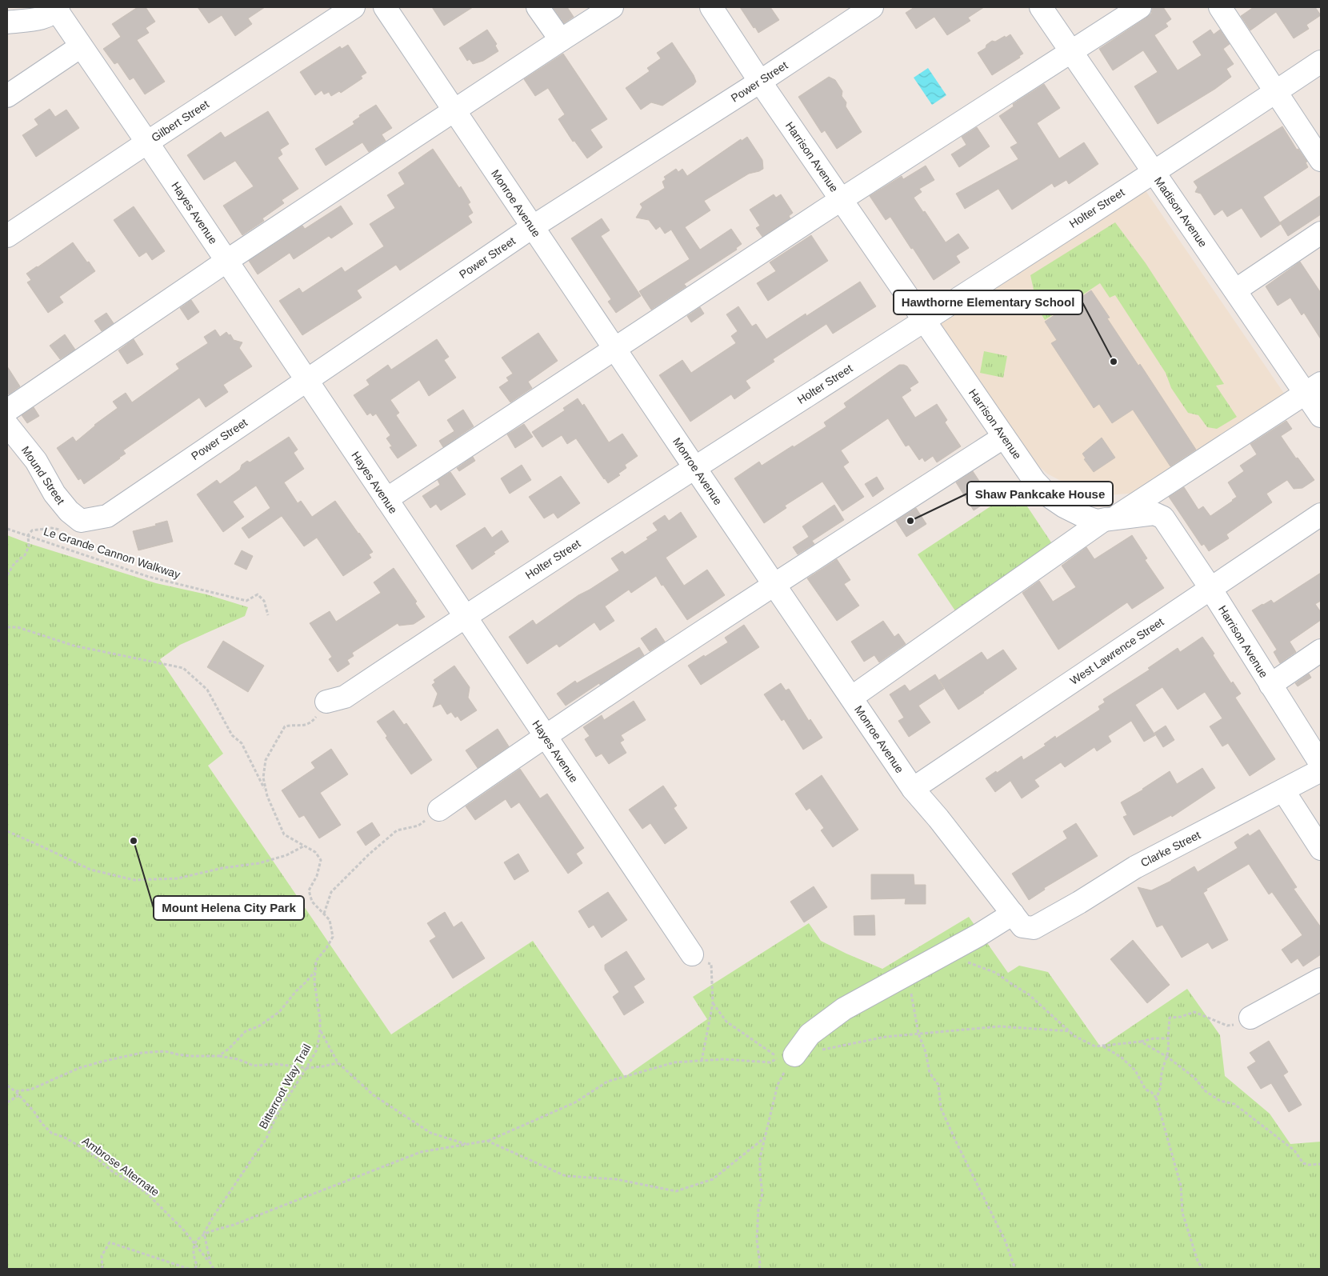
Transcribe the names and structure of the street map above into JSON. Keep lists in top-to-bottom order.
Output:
{
  "streets": {
    "street": [
      "Power Street",
      "Gilbert Street",
      "Harrison Avenue",
      "Monroe Avenue",
      "Holter Street",
      "Madison Avenue",
      "Hayes Avenue",
      "Mound Street",
      "West Lawrence Street",
      "Clarke Street"
    ],
    "path": ["Le Grande Cannon Walkway", "Bitterroot Way Trail", "Ambrose Alternate"]
  },
  "crossings": [
    ["Power Street", "Harrison Avenue"],
    ["Power Street", "Monroe Avenue"],
    ["Power Street", "Hayes Avenue"],
    ["Power Street", "Mound Street"],
    ["Gilbert Street", "Hayes Avenue"],
    ["Harrison Avenue", "Holter Street"],
    ["Harrison Avenue", "West Lawrence Street"],
    ["Monroe Avenue", "Holter Street"],
    ["Monroe Avenue", "West Lawrence Street"],
    ["Monroe Avenue", "Clarke Street"],
    ["Holter Street", "Madison Avenue"],
    ["Holter Street", "Hayes Avenue"],
    ["Holter Street", "Bitterroot Way Trail"]
  ],
  "places": ["Hawthorne Elementary School", "Shaw Pankcake House", "Mount Helena City Park"]
}
